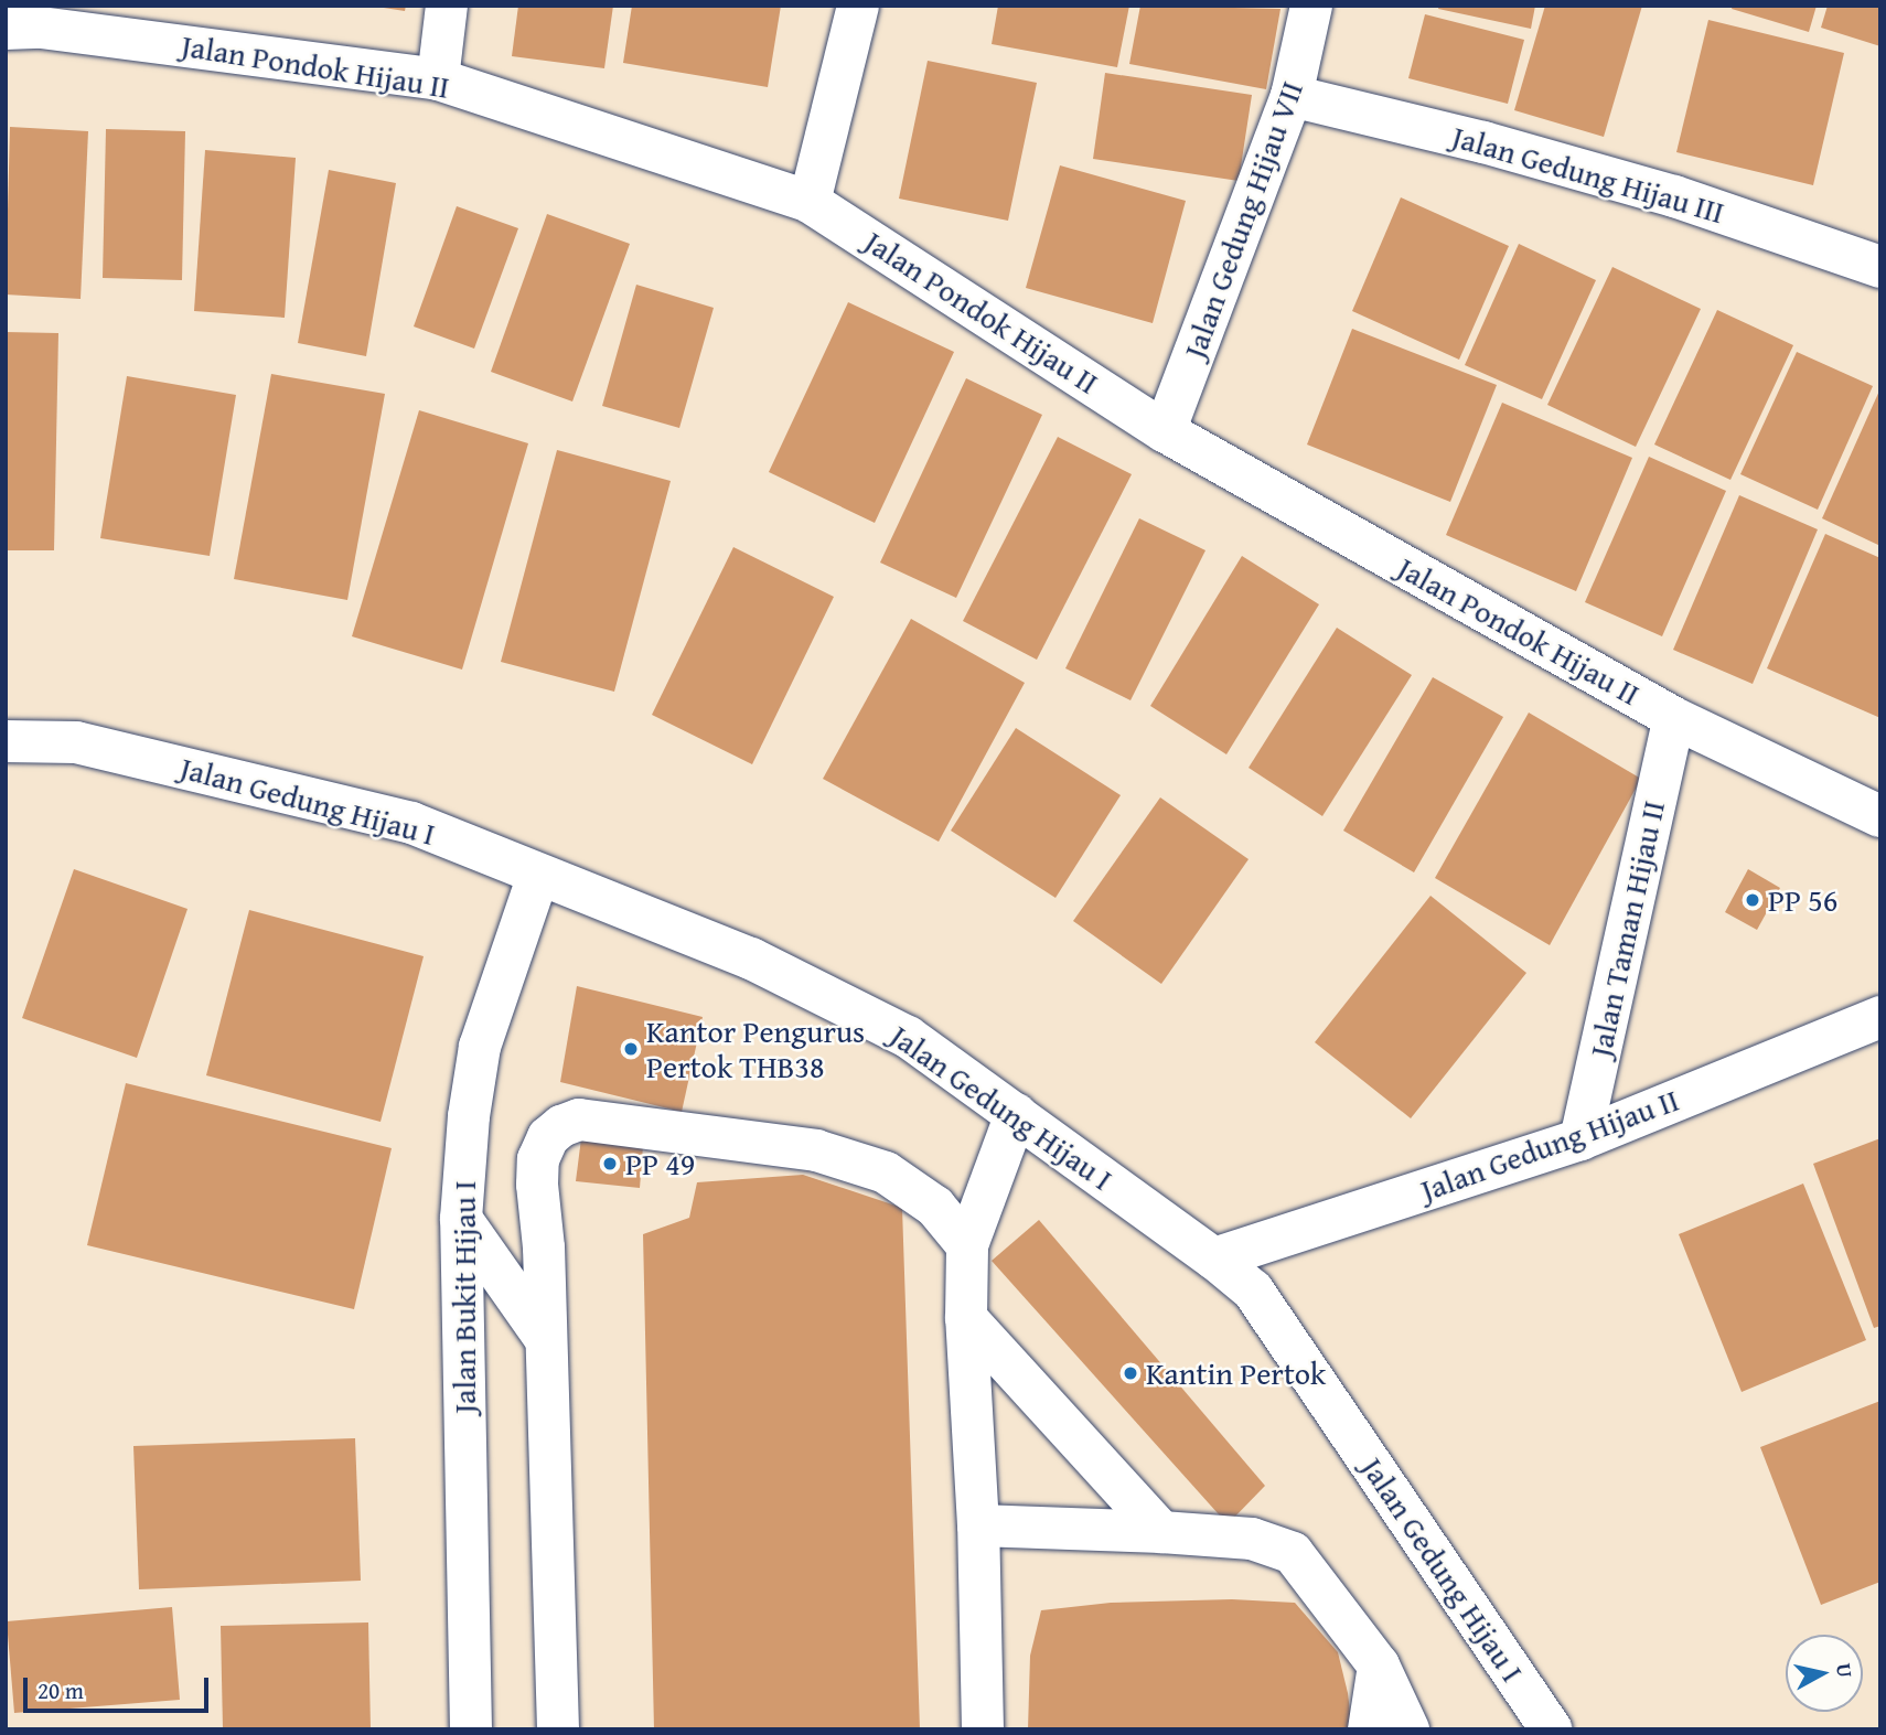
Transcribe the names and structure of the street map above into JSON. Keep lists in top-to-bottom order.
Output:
{
  "streets": {
    "street": [
      "Jalan Pondok Hijau II",
      "Jalan Gedung Hijau III",
      "Jalan Gedung Hijau VII",
      "Jalan Gedung Hijau I",
      "Jalan Taman Hijau II",
      "Jalan Gedung Hijau II",
      "Jalan Bukit Hijau I"
    ]
  },
  "crossings": [
    ["Jalan Pondok Hijau II", "Jalan Gedung Hijau VII"],
    ["Jalan Pondok Hijau II", "Jalan Taman Hijau II"],
    ["Jalan Gedung Hijau III", "Jalan Gedung Hijau VII"],
    ["Jalan Gedung Hijau I", "Jalan Gedung Hijau II"],
    ["Jalan Gedung Hijau I", "Jalan Bukit Hijau I"],
    ["Jalan Taman Hijau II", "Jalan Gedung Hijau II"]
  ],
  "places": [
    "PP 56",
    "Kantor Pengurus Pertok THB38",
    "PP 49",
    "Kantin Pertok"
  ],
  "scale_bar": "20 m",
  "north": "right"
}
